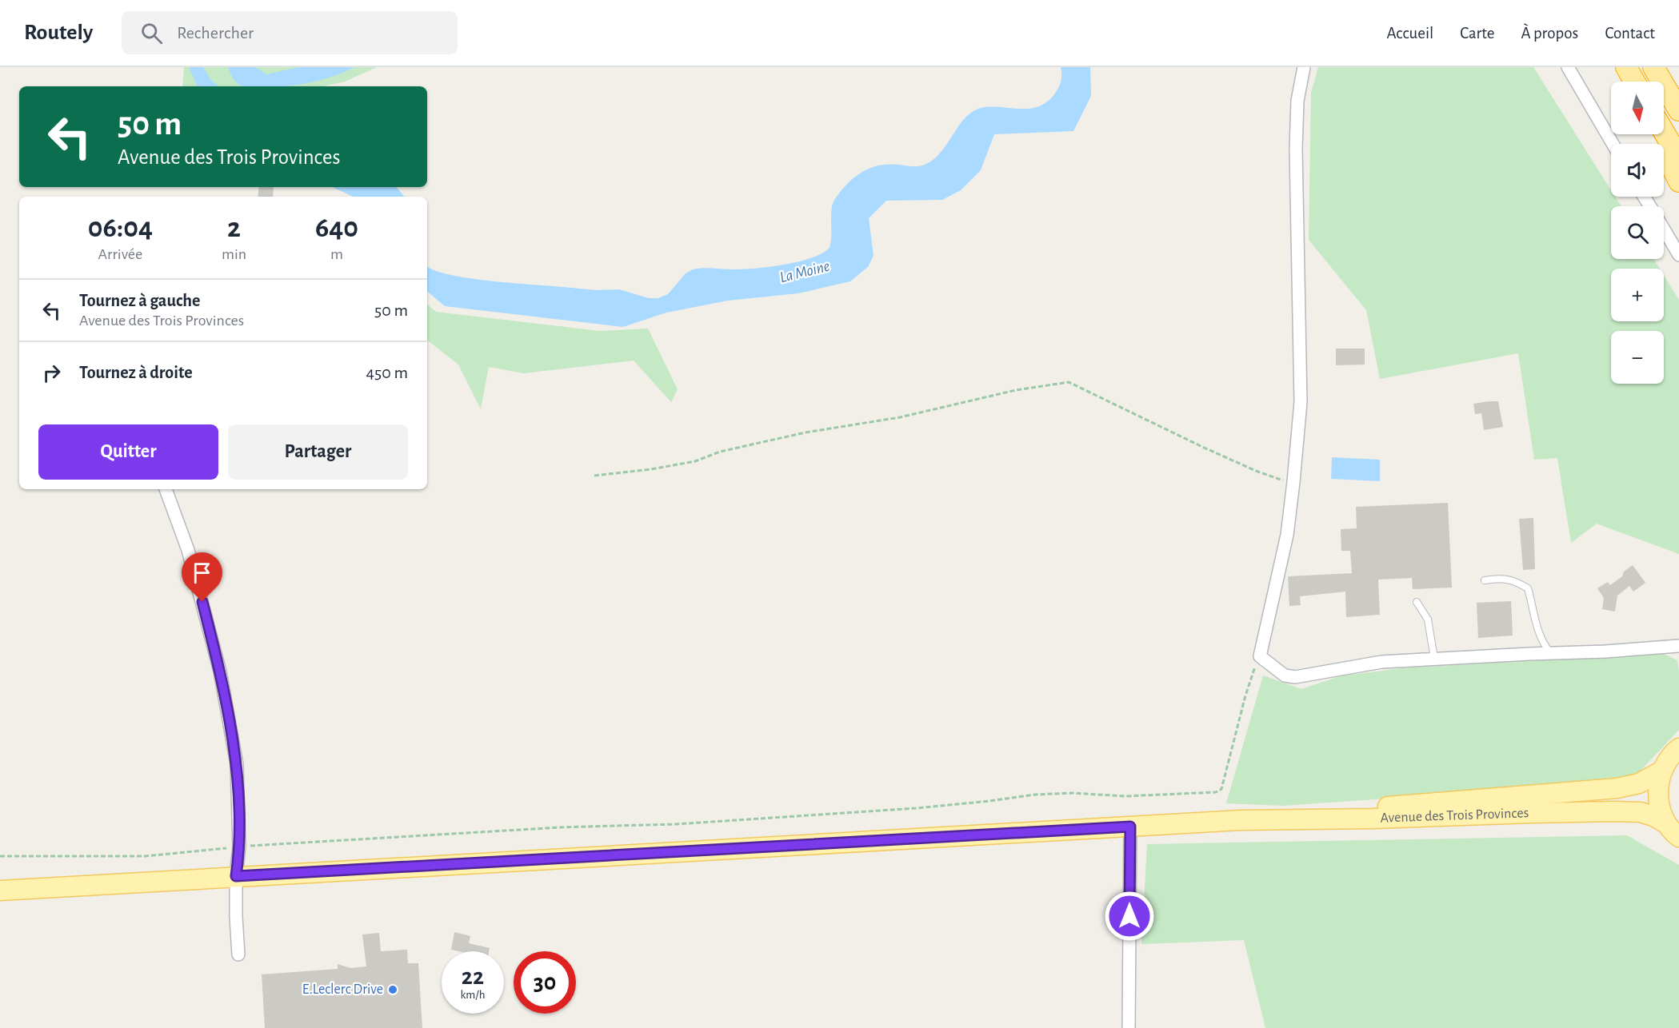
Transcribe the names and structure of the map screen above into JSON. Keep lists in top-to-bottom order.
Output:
{
  "streets": {
    "main road": ["Avenue des Trois Provinces"]
  },
  "water": ["La Moine"],
  "places": ["E.Leclerc Drive"],
  "north": "bottom",
  "page": {
    "header": "Routely",
    "search": "Rechercher",
    "nav": [
      "Accueil",
      "Carte",
      "À propos",
      "Contact"
    ],
    "map_buttons": ["+", "−"],
    "turn": ["50 m", "Avenue des Trois Provinces"],
    "eta": [
      "06:04",
      "Arrivée",
      "2",
      "min",
      "640",
      "m"
    ],
    "list": [
      {
        "name": "Tournez à gauche",
        "note": "Avenue des Trois Provinces",
        "value": "50 m"
      },
      {
        "name": "Tournez à droite",
        "value": "450 m"
      }
    ],
    "buttons": ["Quitter", "Partager"],
    "speed": "22 km/h",
    "limit": "30"
  }
}
